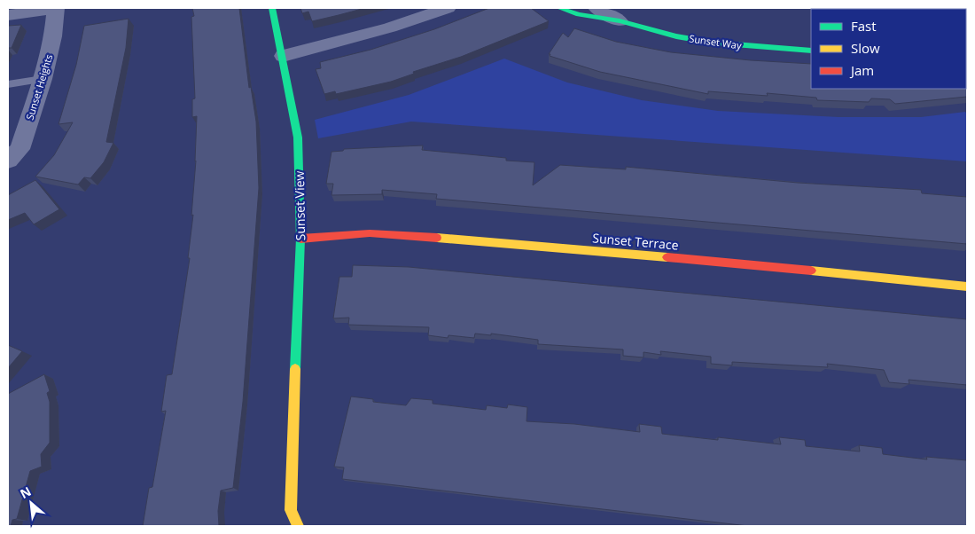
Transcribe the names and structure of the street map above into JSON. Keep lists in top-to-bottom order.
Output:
{
  "streets": {
    "street": [
      "Sunset Way",
      "Sunset Heights",
      "Sunset View",
      "Sunset Terrace"
    ]
  },
  "crossings": [
    ["Sunset View", "Sunset Terrace"]
  ],
  "legend": ["Fast", "Slow", "Jam"],
  "north": "top left"
}
